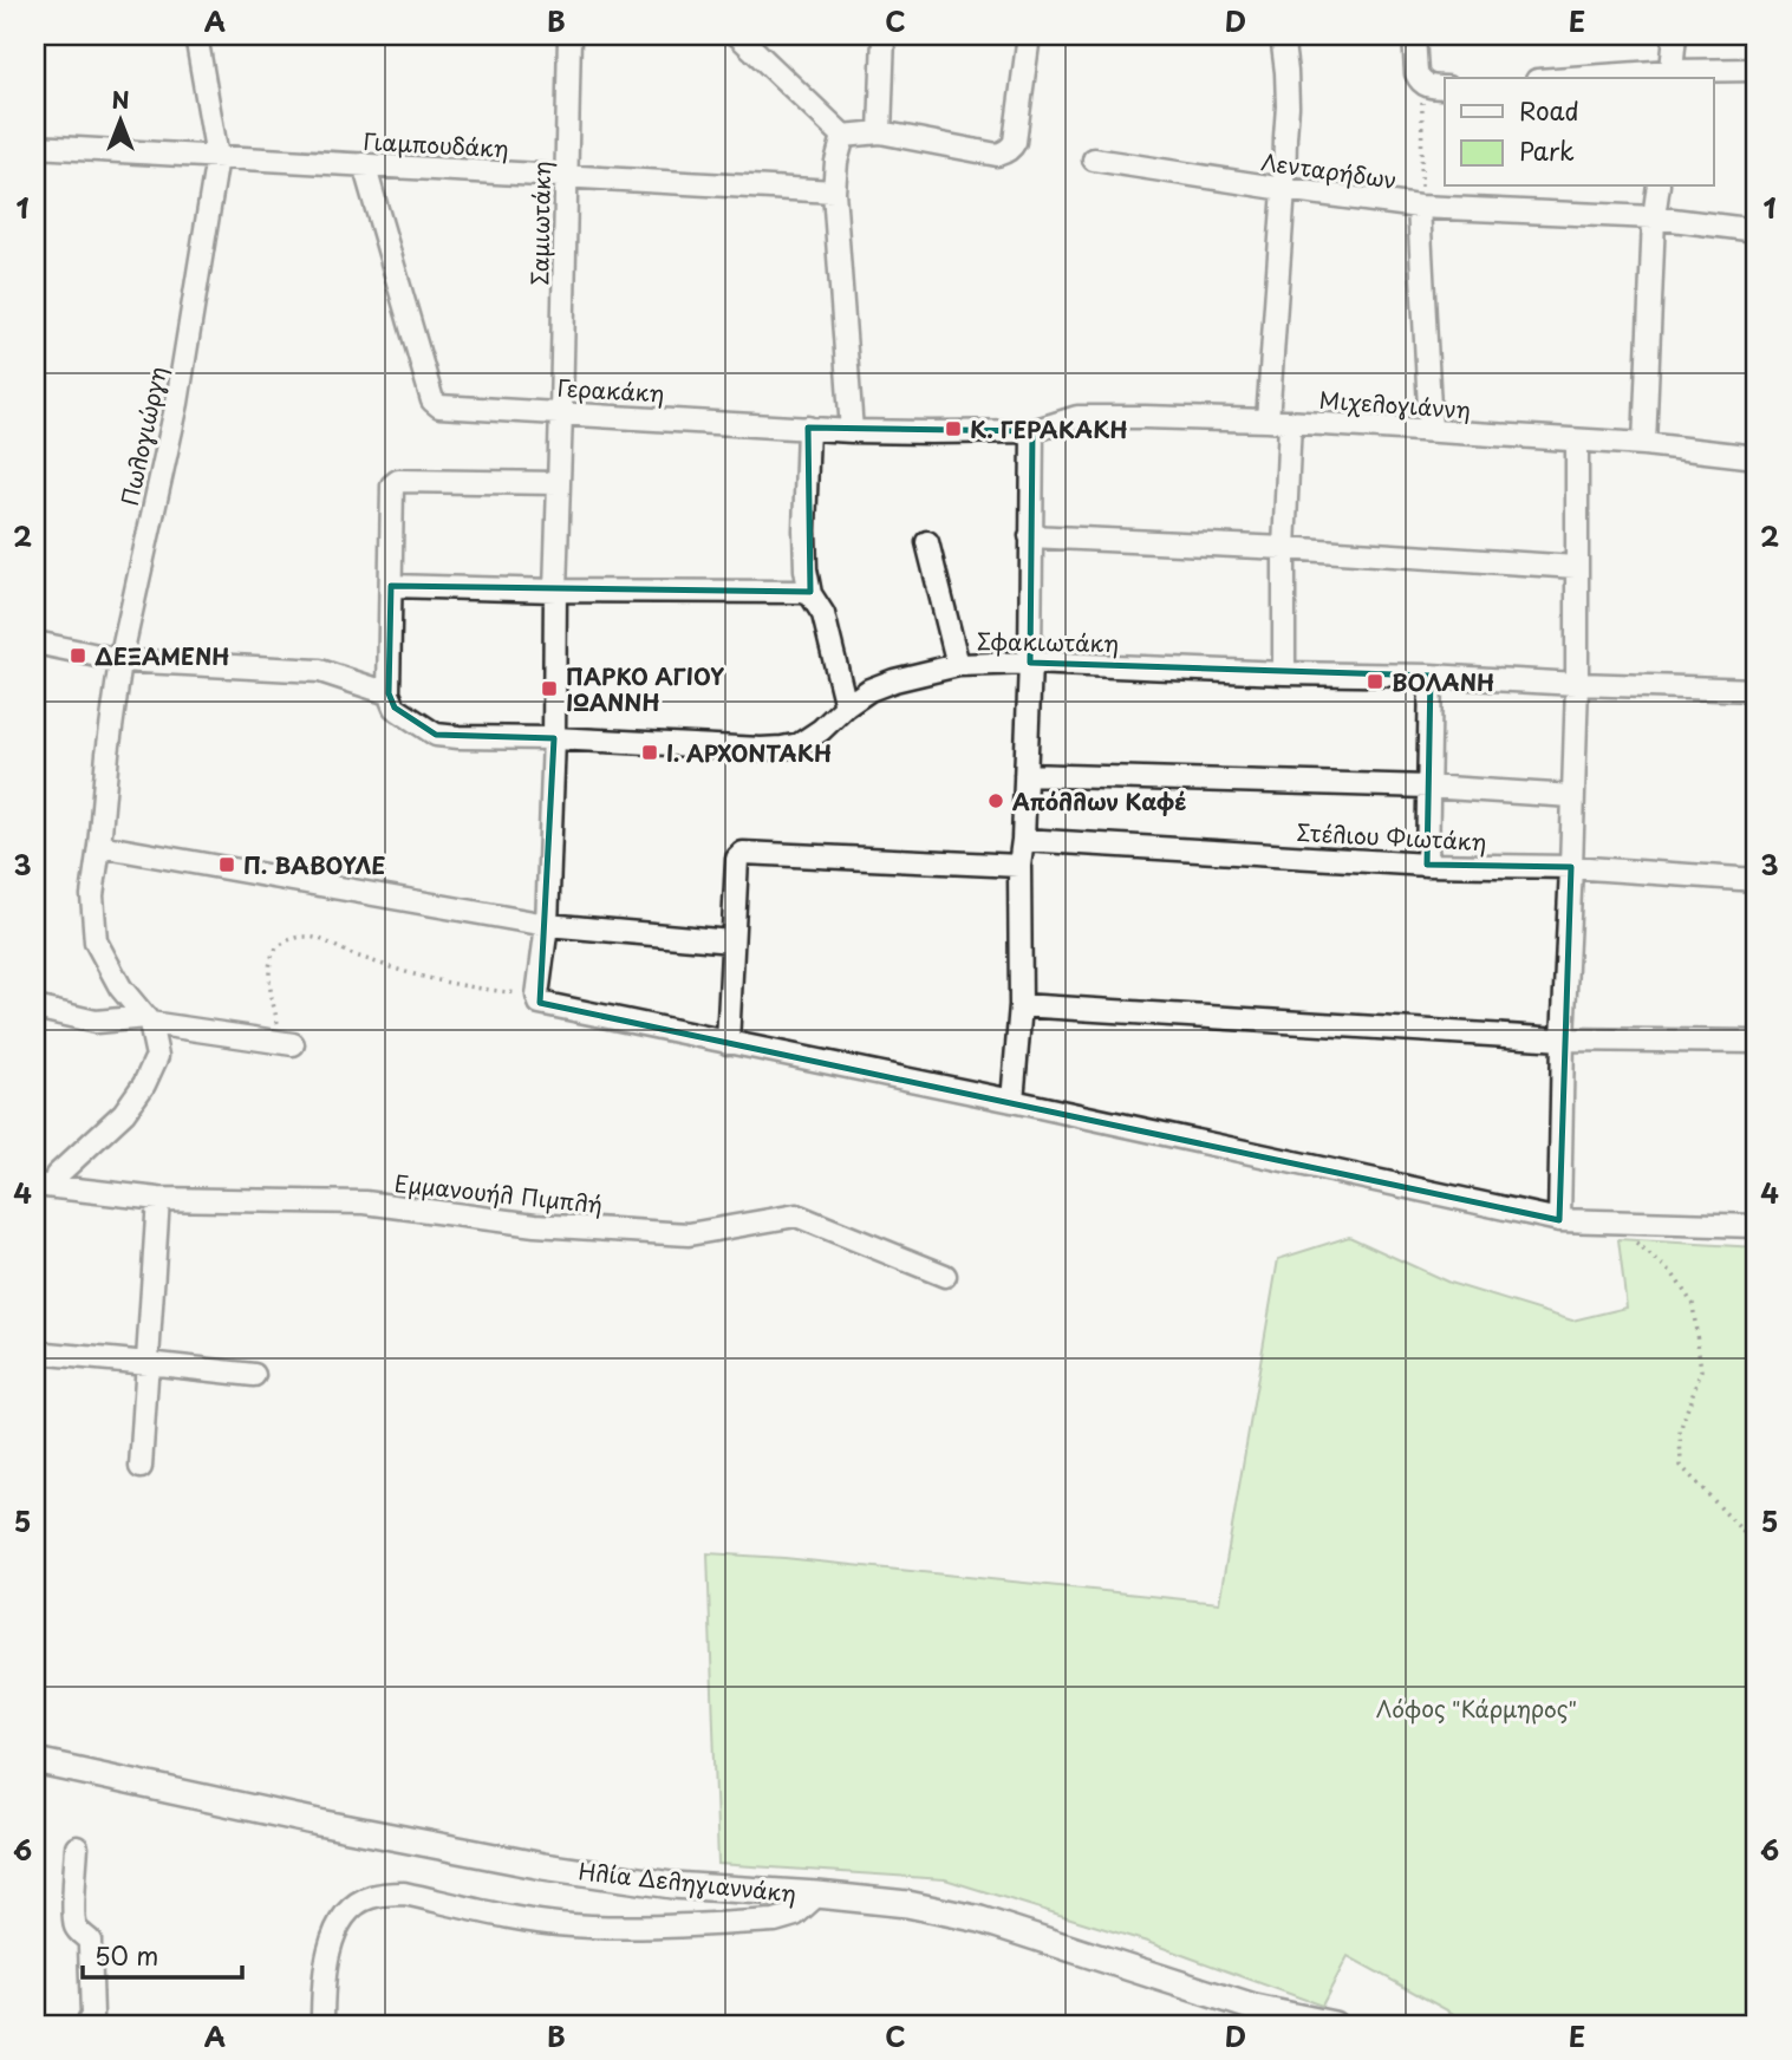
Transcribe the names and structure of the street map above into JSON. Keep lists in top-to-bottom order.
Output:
{
  "streets": {
    "street": [
      "Γιαμπουδάκη",
      "Λενταρήδων",
      "Σαμιωτάκη",
      "Γερακάκη",
      "Μιχελογιάννη",
      "Πωλογιώργη",
      "Σφακιωτάκη",
      "Στέλιου Φιωτάκη",
      "Εµµανουήλ Πιµπλή",
      "Ηλία Δεληγιαννάκη"
    ]
  },
  "crossings": [
    ["Γιαμπουδάκη", "Σαμιωτάκη"],
    ["Γιαμπουδάκη", "Γερακάκη"],
    ["Γιαμπουδάκη", "Πωλογιώργη"],
    ["Σαμιωτάκη", "Γερακάκη"],
    ["Σαμιωτάκη", "Σφακιωτάκη"],
    ["Γερακάκη", "Μιχελογιάννη"],
    ["Πωλογιώργη", "Σφακιωτάκη"]
  ],
  "parks": ["Λόφος \"Κάρμηρος\""],
  "places": {
    "transit": [
      "Κ. ΓΕΡΑΚΑΚΗ",
      "ΔΕΞΑΜΕΝΗ",
      "ΒΟΛΑΝΗ",
      "ΠΑΡΚΟ ΑΓΙΟΥ ΙΩΑΝΝΗ",
      "Ι. ΑΡΧΟΝΤΑΚΗ",
      "Π. ΒΑΒΟΥΛΕ"
    ],
    "other": ["Απόλλων Καφέ"]
  },
  "legend": ["Road", "Park"],
  "scale_bar": "50 m",
  "north": "top",
  "grid": {
    "columns": [
      "A",
      "B",
      "C",
      "D",
      "E"
    ],
    "rows": [
      "1",
      "2",
      "3",
      "4",
      "5",
      "6"
    ]
  }
}
